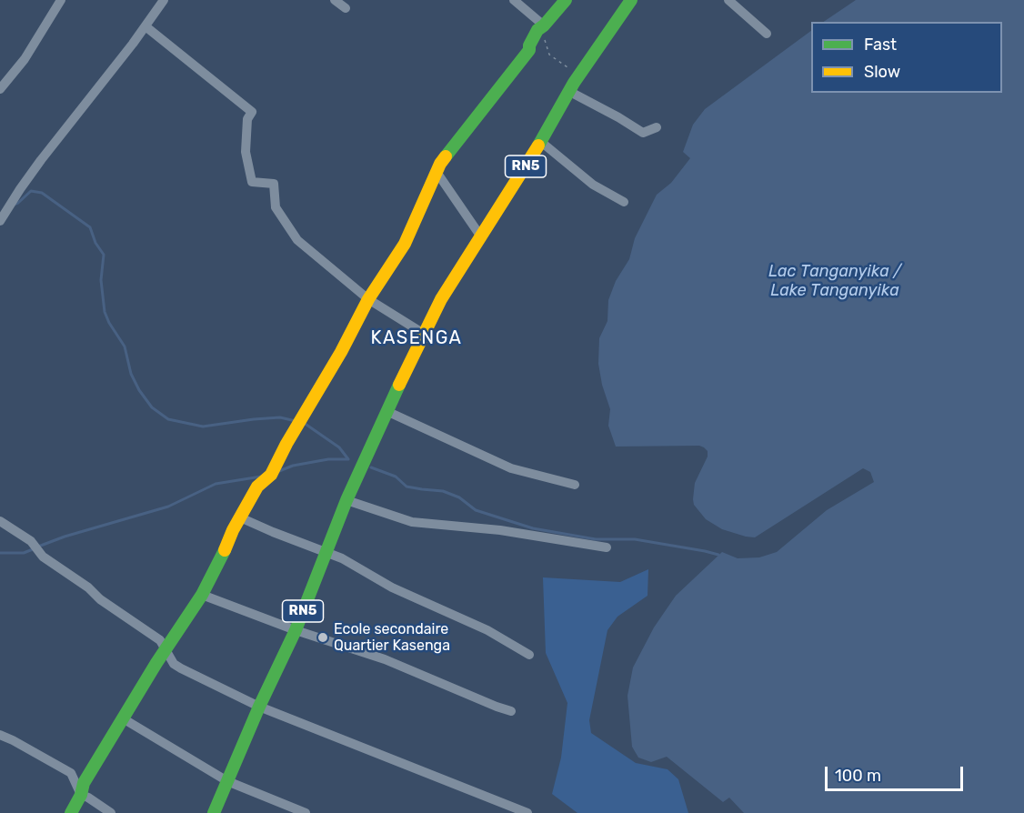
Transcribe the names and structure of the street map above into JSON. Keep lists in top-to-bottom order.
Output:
{
  "streets": {
    "main road": ["RN5"]
  },
  "districts": ["KASENGA"],
  "water": ["Lac Tanganyika / Lake Tanganyika"],
  "places": ["Ecole secondaire Quartier Kasenga"],
  "legend": ["Fast", "Slow"],
  "scale_bar": "100 m"
}
